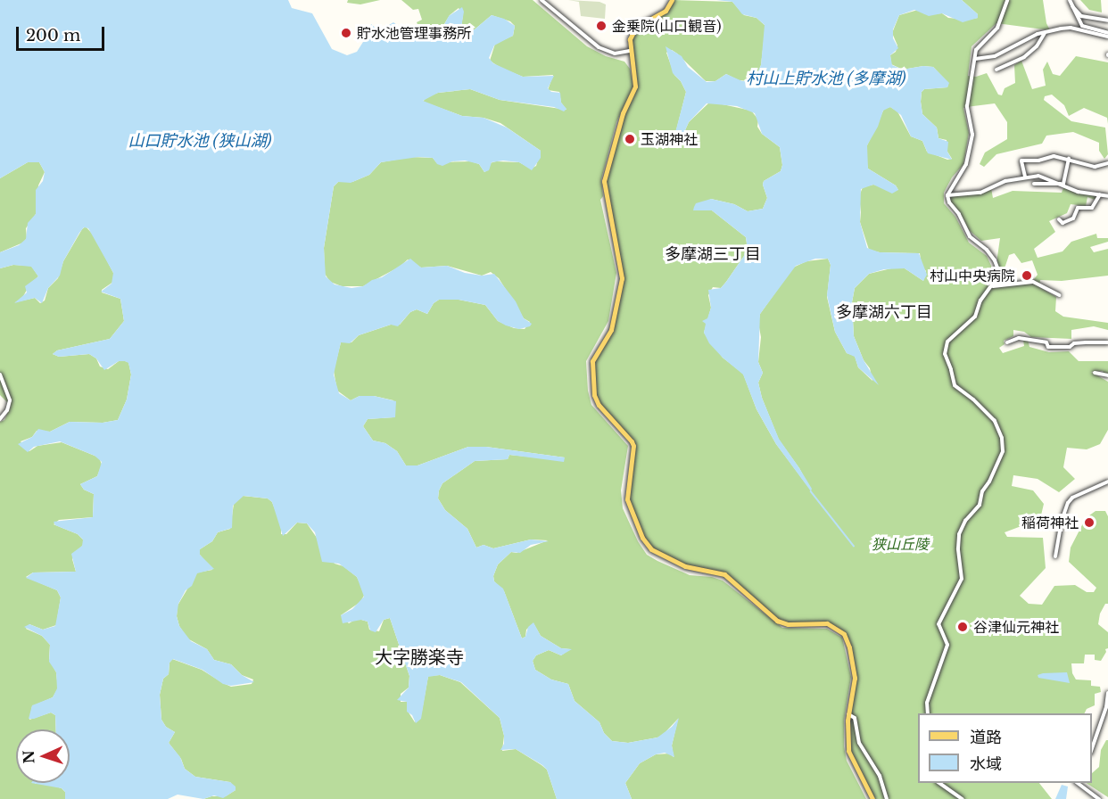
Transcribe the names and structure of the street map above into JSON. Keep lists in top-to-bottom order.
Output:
{
  "districts": ["多摩湖三丁目", "多摩湖六丁目", "大字勝楽寺"],
  "water": ["村山上貯水池 (多摩湖)", "山口貯水池 (狭山湖)"],
  "parks": ["狭山丘陵"],
  "places": [
    "金乗院(山口観音)",
    "貯水池管理事務所",
    "玉湖神社",
    "村山中央病院",
    "稲荷神社",
    "谷津仙元神社"
  ],
  "legend": ["道路", "水域"],
  "scale_bar": "200 m",
  "north": "left"
}
